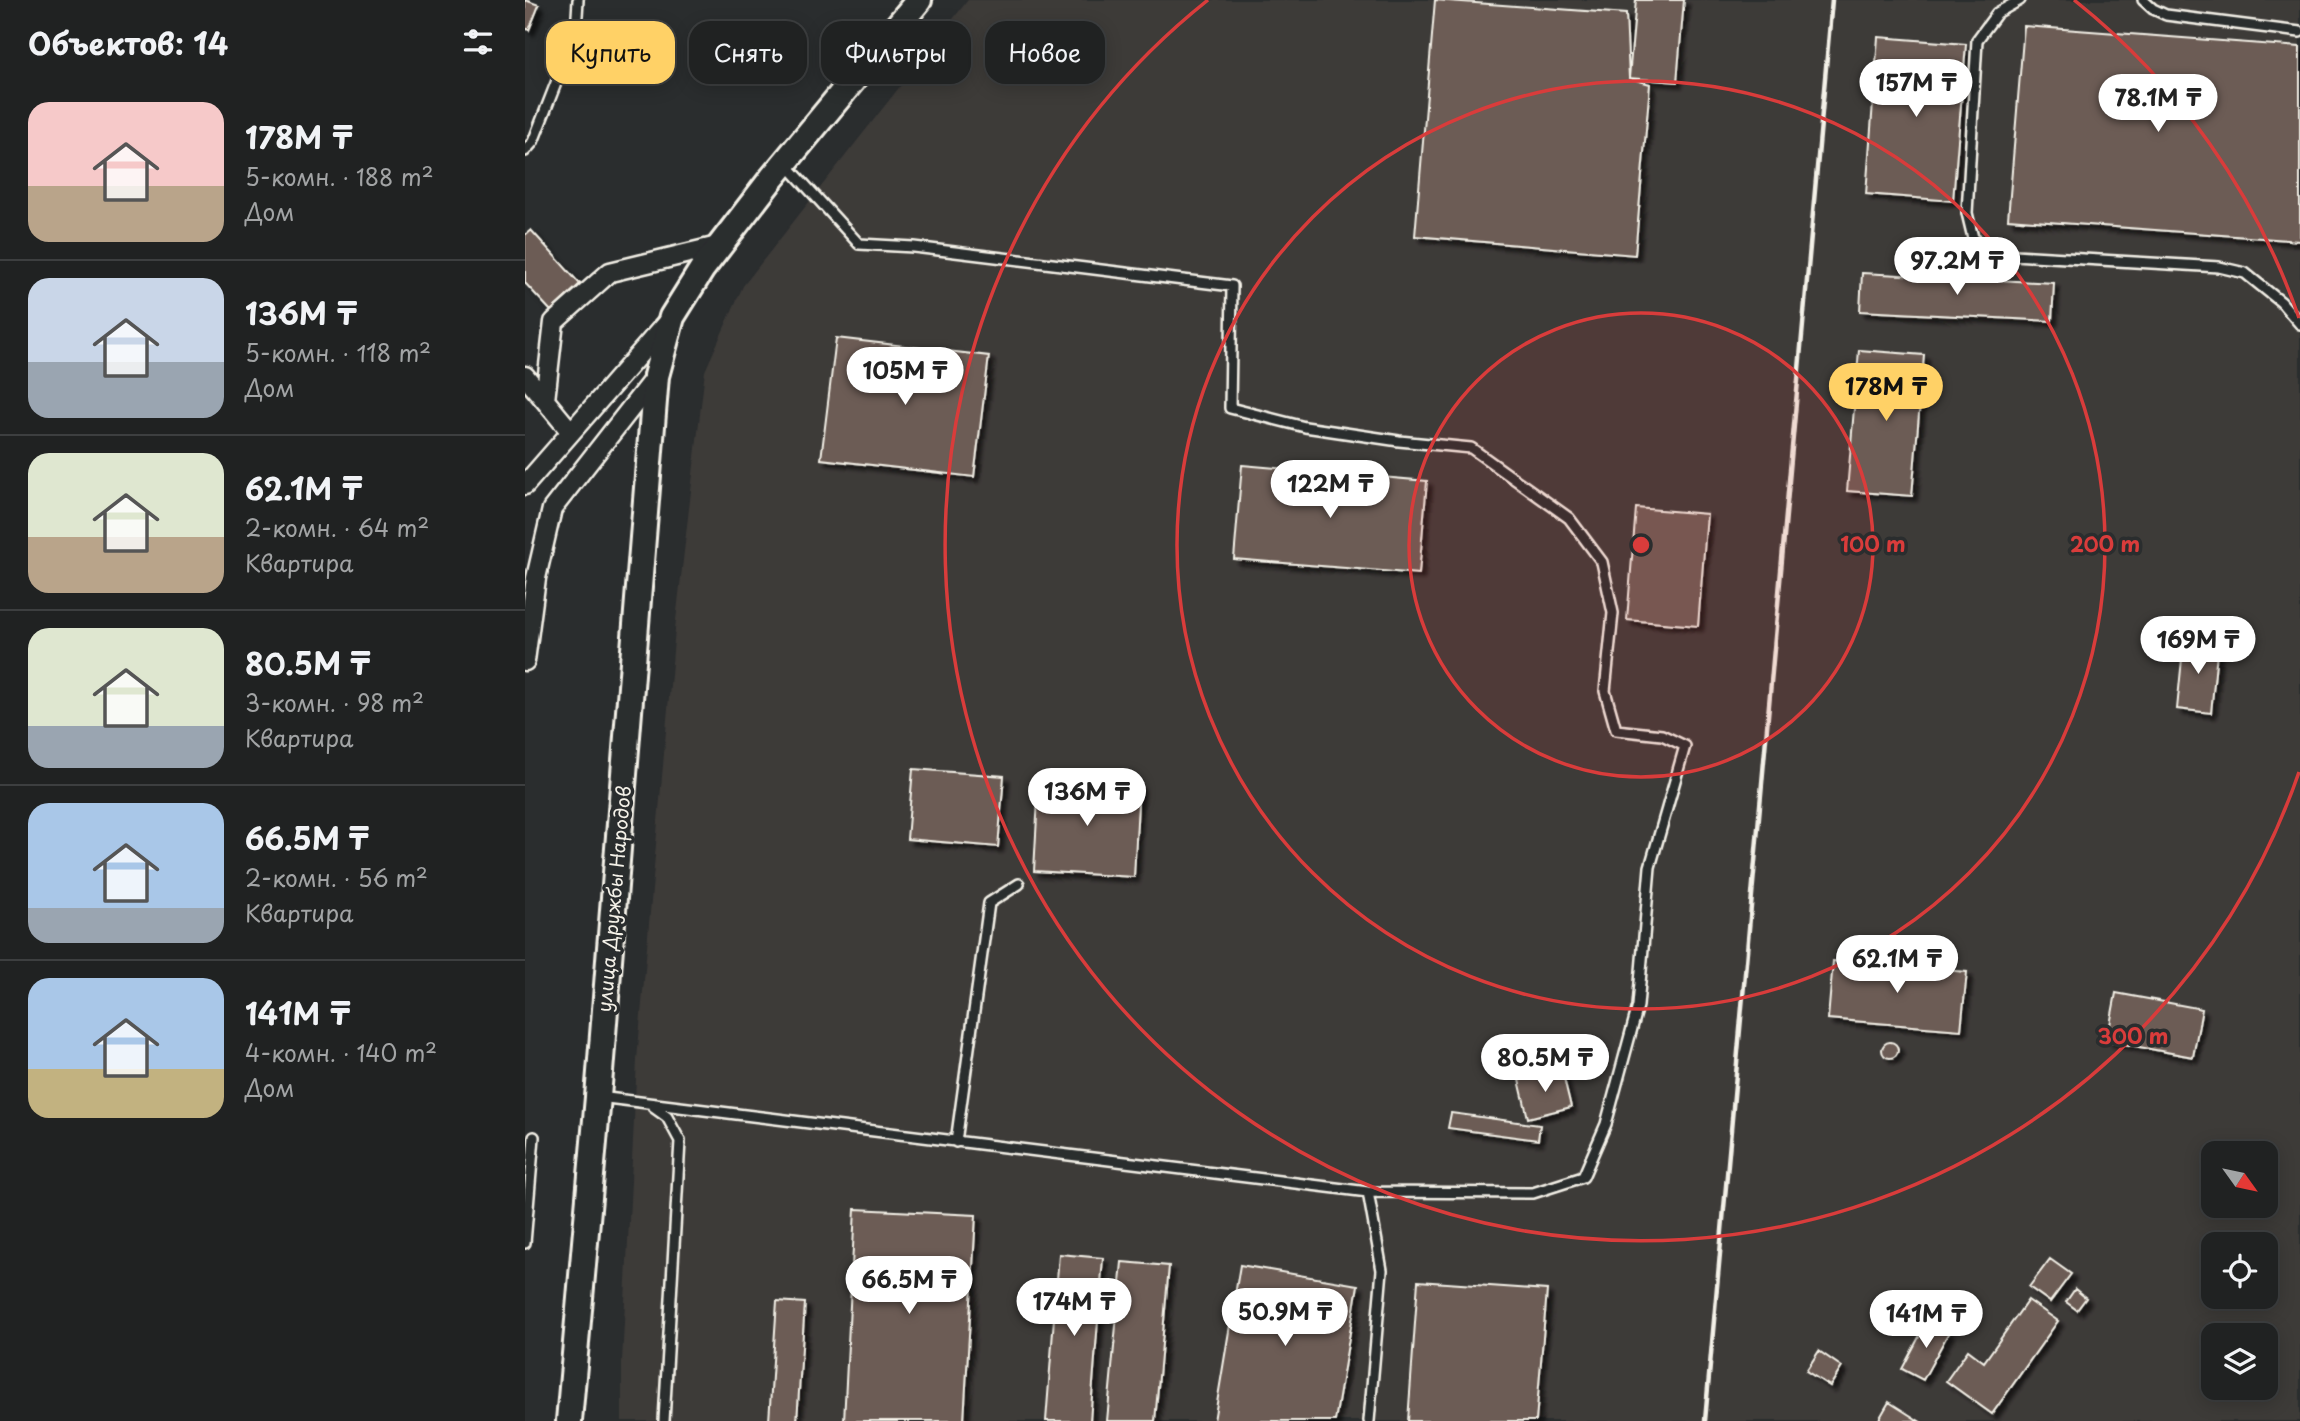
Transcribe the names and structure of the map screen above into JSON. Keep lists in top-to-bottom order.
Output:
{
  "streets": {
    "street": ["улица Дружбы Народов"]
  },
  "north": "bottom right",
  "page": {
    "heading": "Объектов: 14",
    "chip": [
      "Купить",
      "Снять",
      "Фильтры",
      "Новое"
    ],
    "price": [
      "157M ₸",
      "78.1M ₸",
      "97.2M ₸",
      "105M ₸",
      "178M ₸",
      "122M ₸",
      "169M ₸",
      "136M ₸",
      "62.1M ₸",
      "80.5M ₸",
      "66.5M ₸",
      "174M ₸",
      "50.9M ₸",
      "141M ₸"
    ],
    "list": [
      {
        "name": "178M ₸",
        "note": "5-комн. · 188 m² · Дом"
      },
      {
        "name": "136M ₸",
        "note": "5-комн. · 118 m² · Дом"
      },
      {
        "name": "62.1M ₸",
        "note": "2-комн. · 64 m² · Квартира"
      },
      {
        "name": "80.5M ₸",
        "note": "3-комн. · 98 m² · Квартира"
      },
      {
        "name": "66.5M ₸",
        "note": "2-комн. · 56 m² · Квартира"
      },
      {
        "name": "141M ₸",
        "note": "4-комн. · 140 m² · Дом"
      }
    ]
  },
  "rings": ["100 m", "200 m", "300 m"]
}
